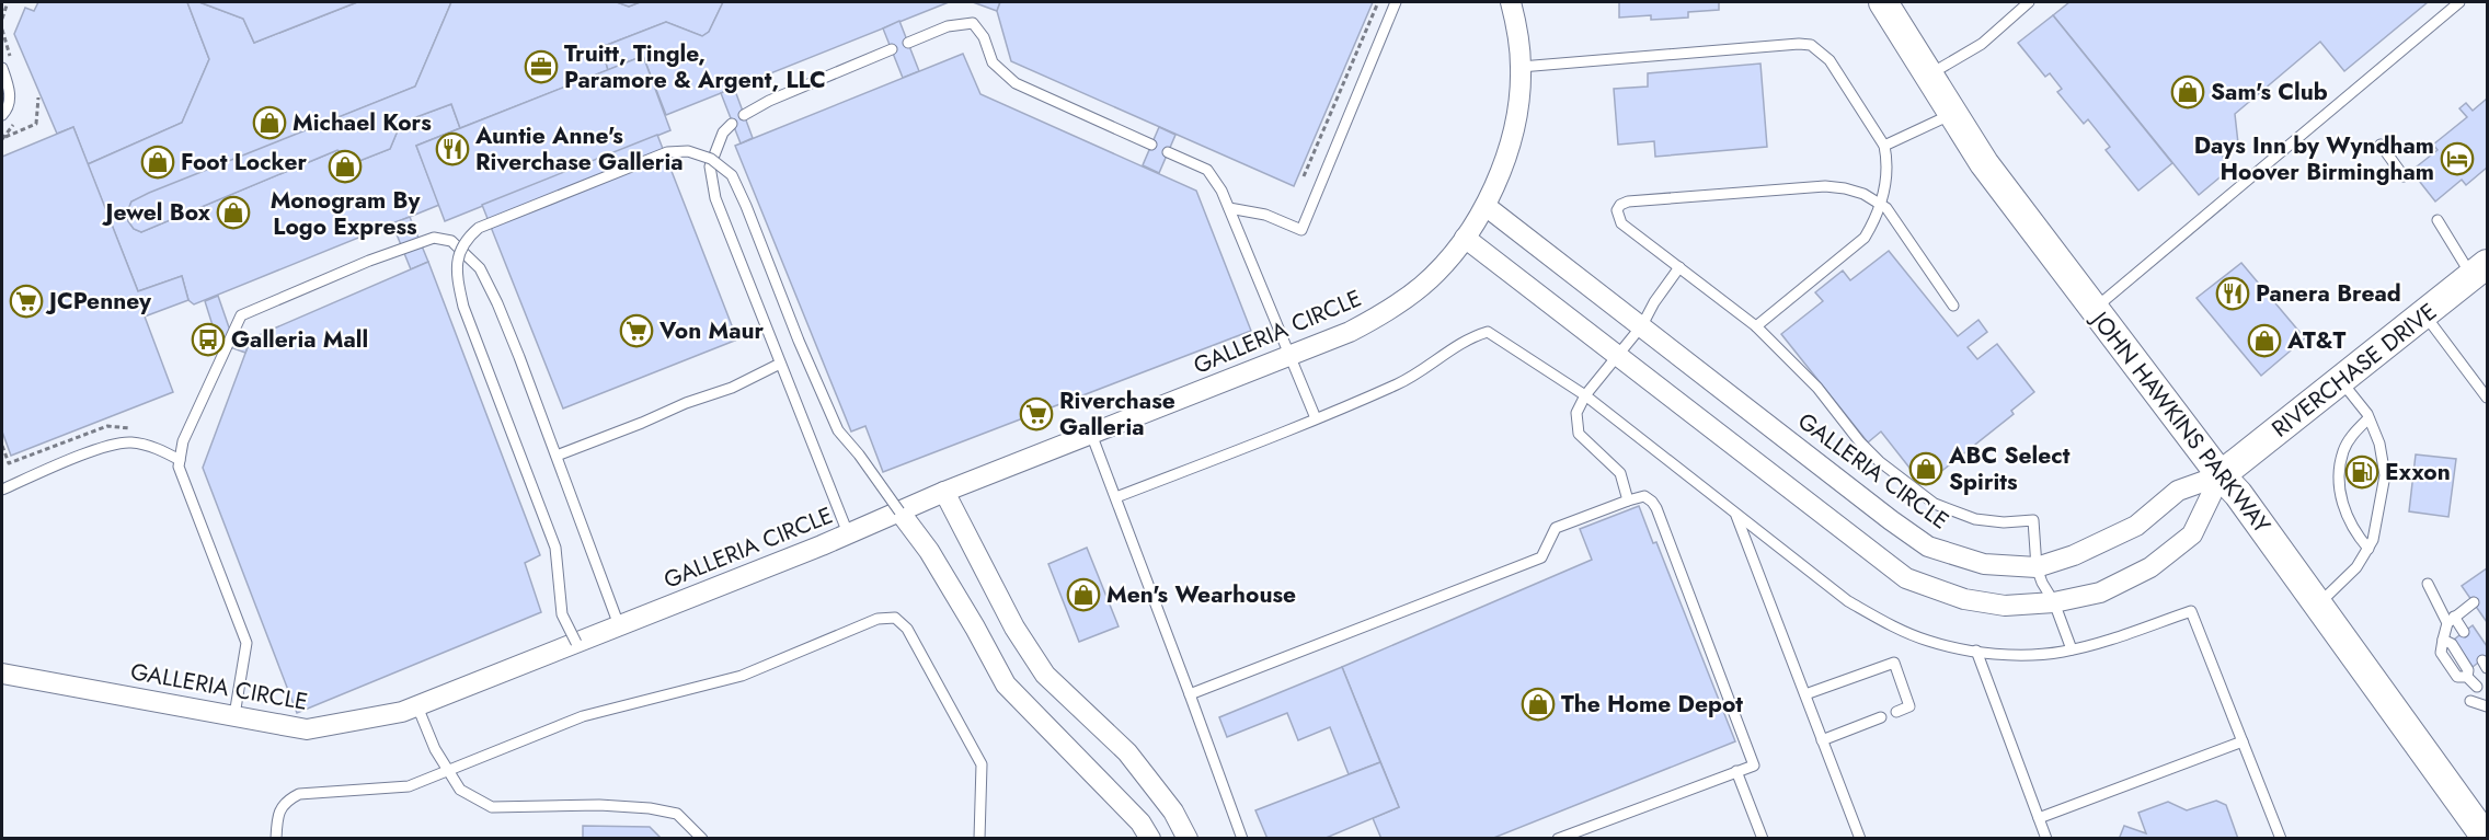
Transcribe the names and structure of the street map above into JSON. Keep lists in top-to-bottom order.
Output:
{
  "streets": {
    "main road": ["RIVERCHASE DRIVE", "JOHN HAWKINS PARKWAY"],
    "street": ["GALLERIA CIRCLE"]
  },
  "crossings": [
    ["GALLERIA CIRCLE", "RIVERCHASE DRIVE"],
    ["GALLERIA CIRCLE", "JOHN HAWKINS PARKWAY"],
    ["RIVERCHASE DRIVE", "JOHN HAWKINS PARKWAY"]
  ],
  "places": {
    "office": ["Truitt, Tingle, Paramore & Argent, LLC"],
    "shop": [
      "Sam's Club",
      "Michael Kors",
      "Foot Locker",
      "Monogram By Logo Express",
      "Jewel Box",
      "AT&T",
      "ABC Select Spirits",
      "Men's Wearhouse",
      "The Home Depot"
    ],
    "restaurant": ["Auntie Anne's Riverchase Galleria", "Panera Bread"],
    "hotel": ["Days Inn by Wyndham Hoover Birmingham"],
    "supermarket": ["JCPenney", "Von Maur", "Riverchase Galleria"],
    "bus stop": ["Galleria Mall"],
    "fuel station": ["Exxon"]
  }
}
